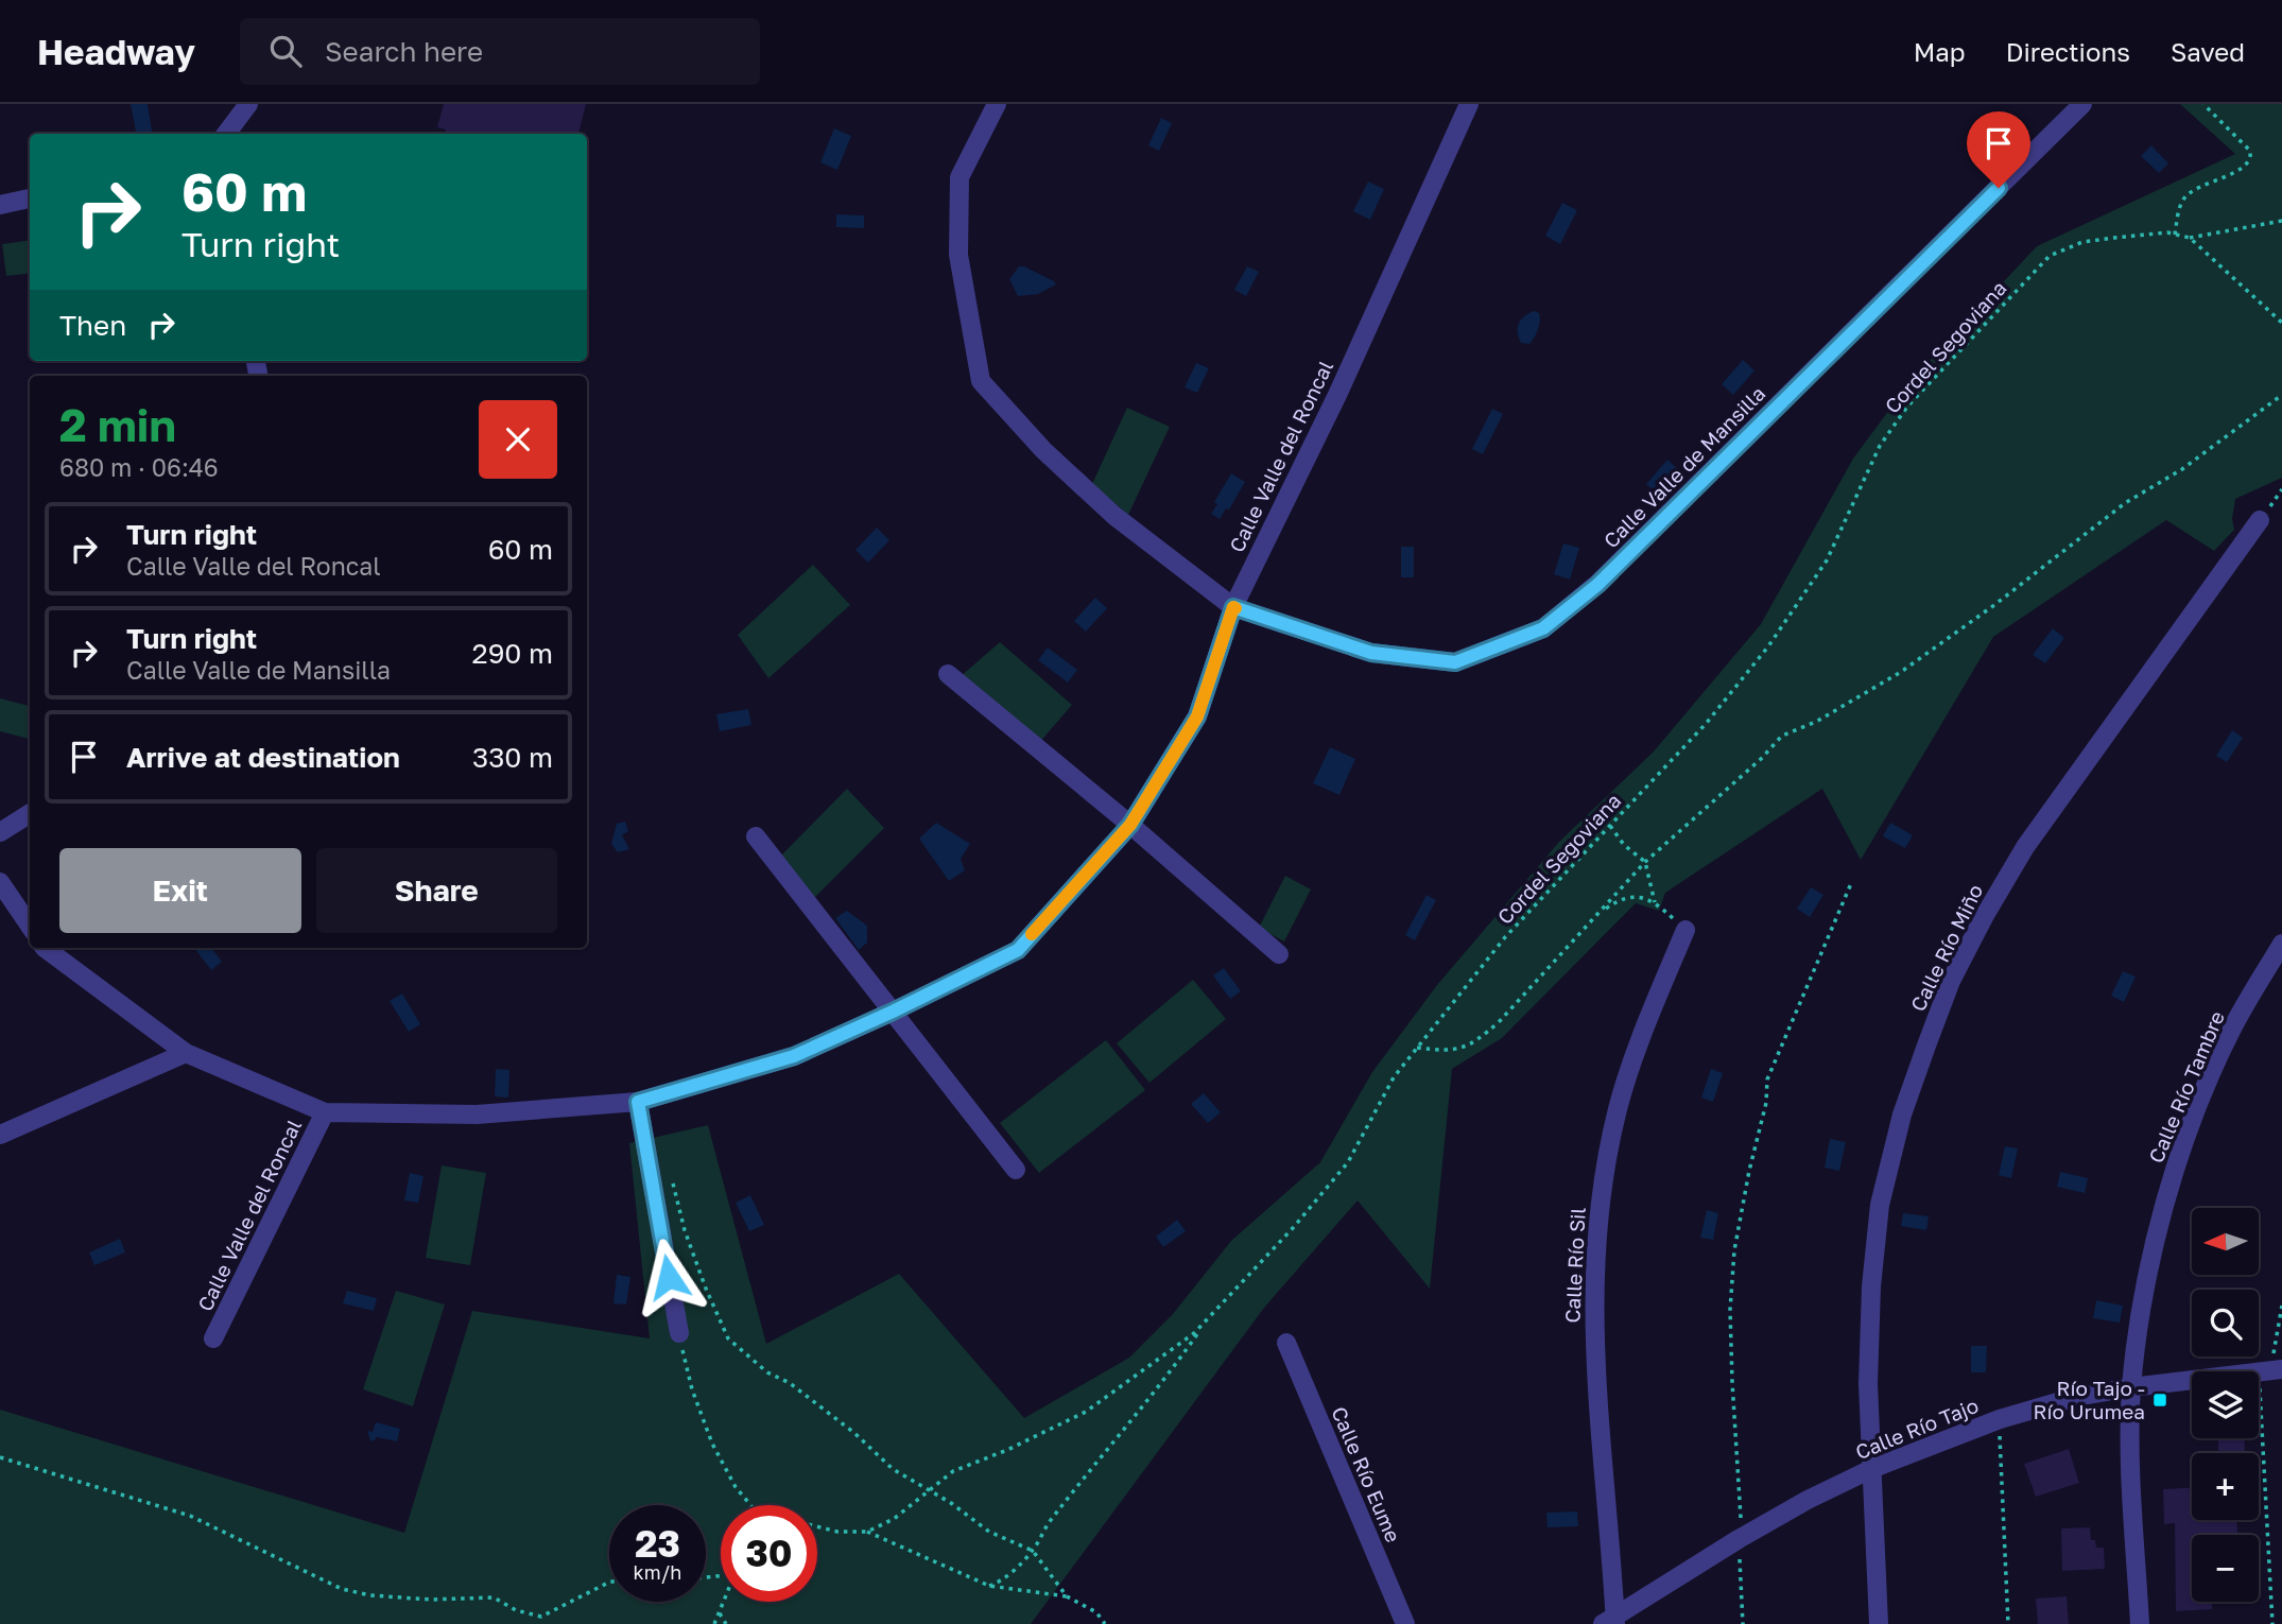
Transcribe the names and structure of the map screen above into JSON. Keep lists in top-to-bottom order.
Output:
{
  "streets": {
    "street": [
      "Calle Valle del Roncal",
      "Calle Valle de Mansilla",
      "Calle Río Miño",
      "Calle Río Tambre",
      "Calle Río Sil",
      "Calle Río Tajo",
      "Calle Río Eume"
    ],
    "path": ["Cordel Segoviana"]
  },
  "crossings": [
    ["Calle Valle del Roncal", "Calle Valle de Mansilla"],
    ["Calle Río Miño", "Calle Río Tajo"],
    ["Calle Río Tambre", "Calle Río Tajo"],
    ["Calle Río Sil", "Calle Río Tajo"]
  ],
  "places": {
    "transit": ["Río Tajo - Río Urumea"]
  },
  "north": "left",
  "page": {
    "header": "Headway",
    "search": "Search here",
    "nav": ["Map", "Directions", "Saved"],
    "turn": ["60 m", "Turn right"],
    "then": "Then",
    "heading": ["2 min", "680 m · 06:46"],
    "list": [
      {
        "name": "Turn right",
        "note": "Calle Valle del Roncal",
        "value": "60 m"
      },
      {
        "name": "Turn right",
        "note": "Calle Valle de Mansilla",
        "value": "290 m"
      },
      {
        "name": "Arrive at destination",
        "value": "330 m"
      }
    ],
    "buttons": ["Exit", "Share"],
    "map_buttons": ["+", "−"],
    "speed": "23 km/h",
    "limit": "30"
  }
}
